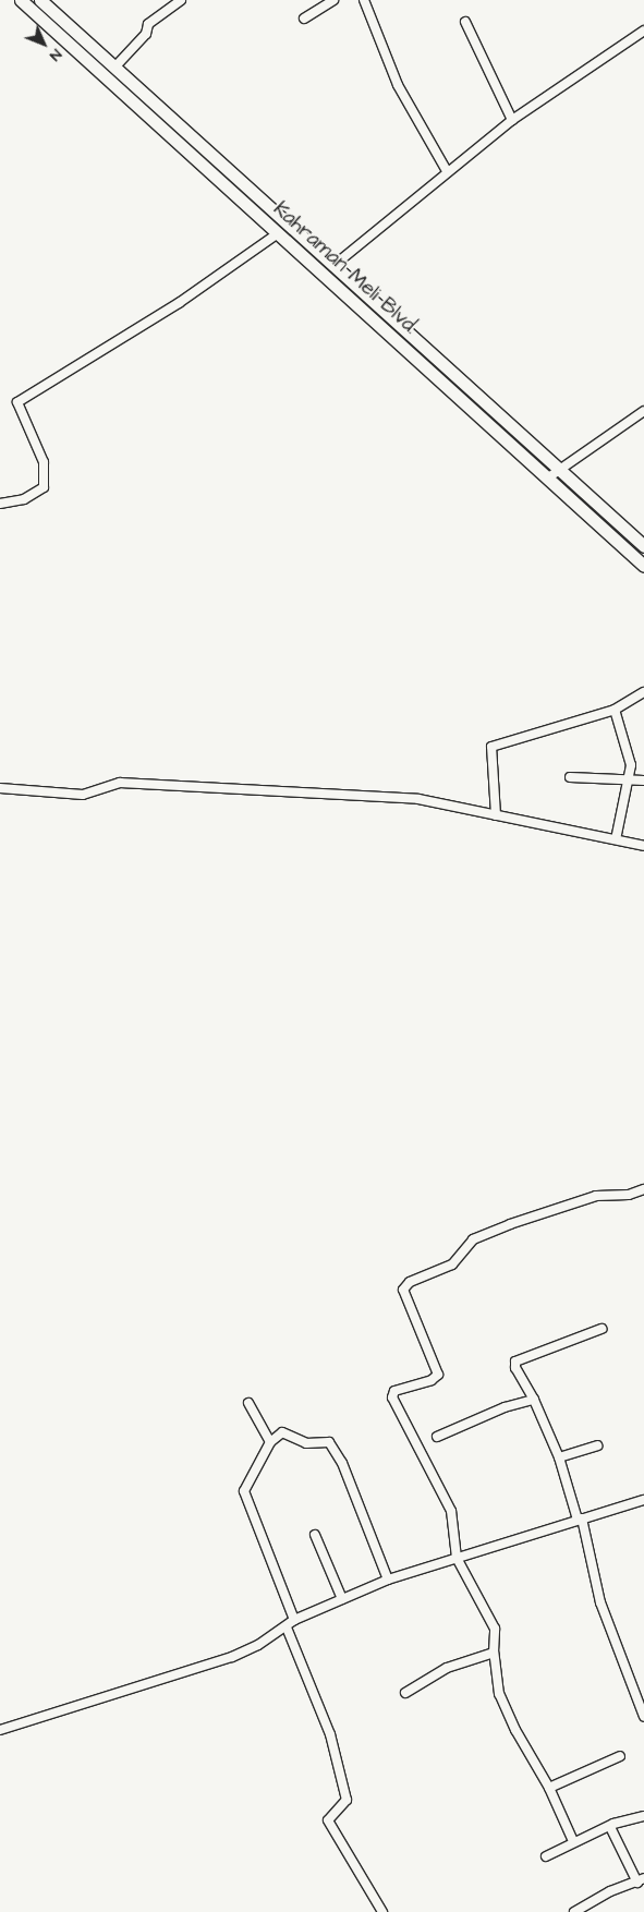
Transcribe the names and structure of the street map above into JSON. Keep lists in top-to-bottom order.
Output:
{
  "streets": {
    "highway": ["Kahraman Meli Blvd."]
  },
  "north": "bottom right"
}
